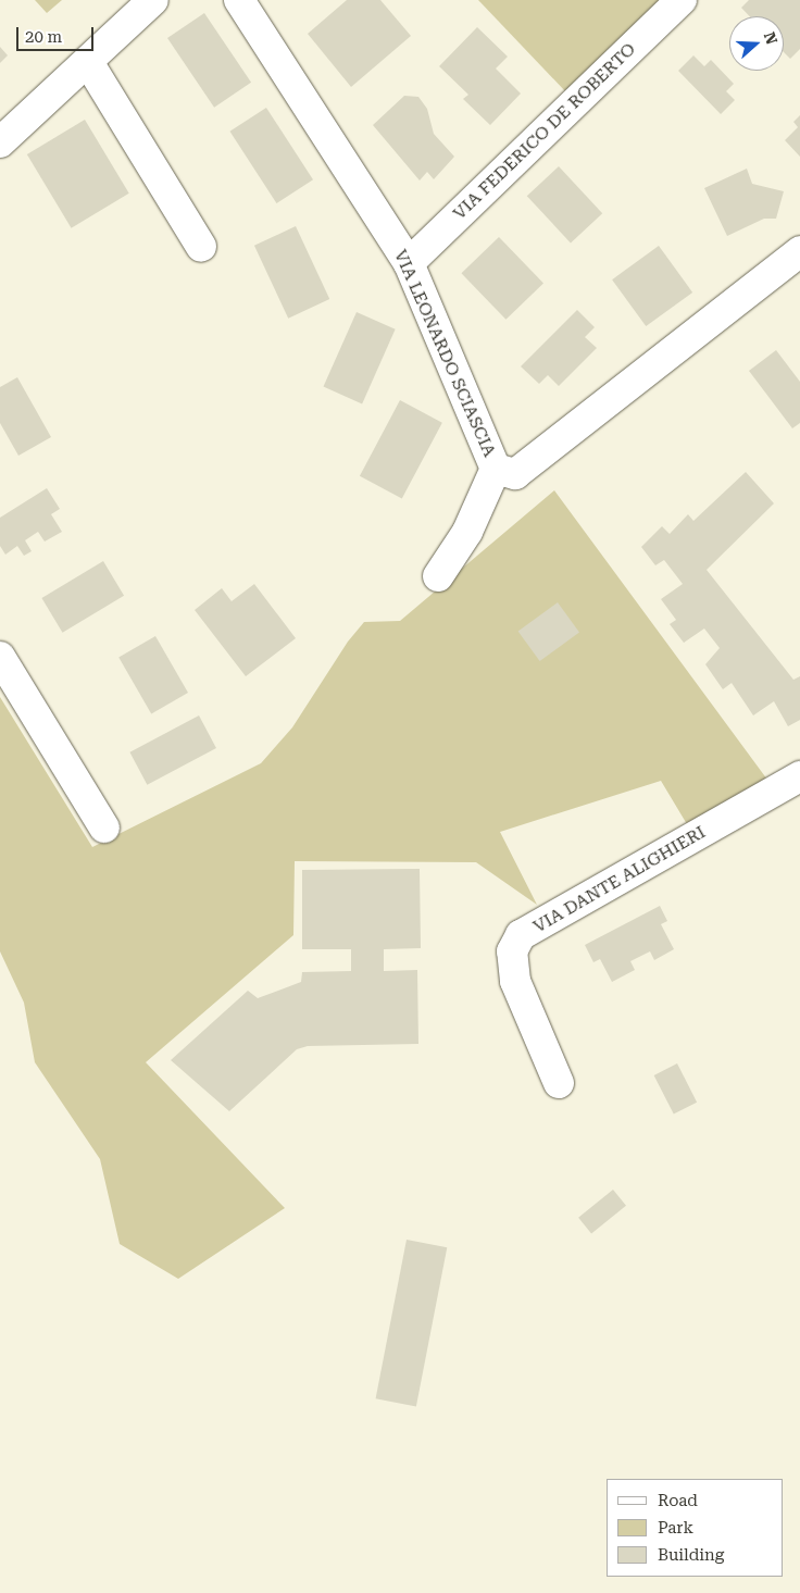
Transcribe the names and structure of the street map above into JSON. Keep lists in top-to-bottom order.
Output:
{
  "streets": {
    "street": ["VIA FEDERICO DE ROBERTO", "VIA LEONARDO SCIASCIA", "VIA DANTE ALIGHIERI"]
  },
  "crossings": [
    ["VIA FEDERICO DE ROBERTO", "VIA LEONARDO SCIASCIA"]
  ],
  "legend": ["Road", "Park", "Building"],
  "scale_bar": "20 m",
  "north": "right"
}
